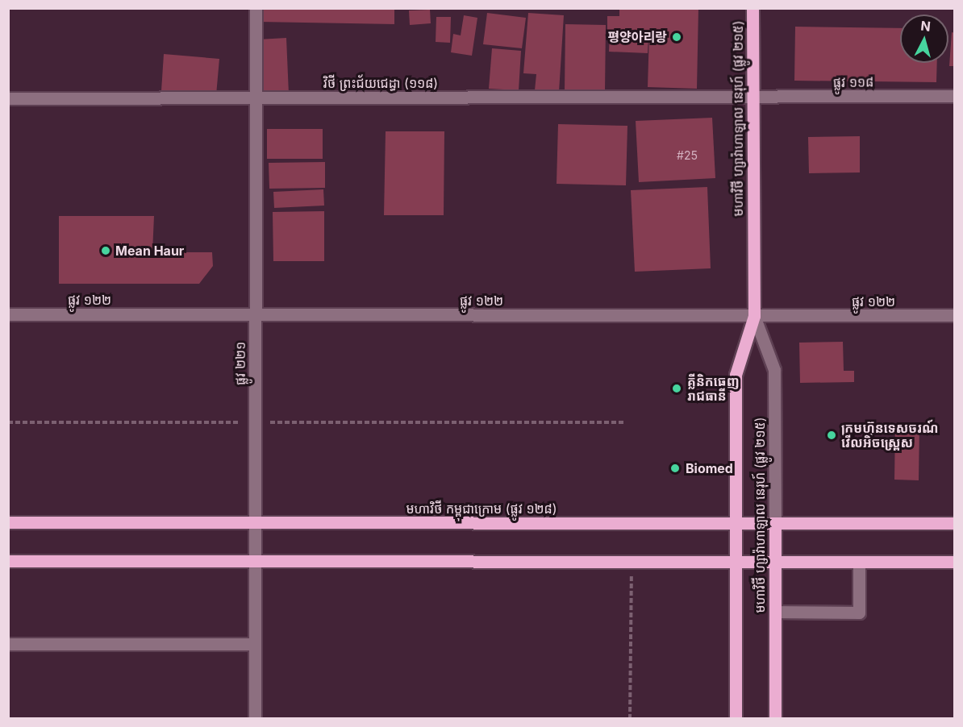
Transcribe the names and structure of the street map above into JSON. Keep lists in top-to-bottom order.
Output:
{
  "streets": {
    "main road": ["មហាវិថី ហ្សាវ៉ាហាឡាល នេរុហ៍ (ផ្លូវ ២១៥)", "មហាវិថី កម្ពុជាក្រោម (ផ្លូវ ១២៨)"],
    "street": [
      "ផ្លូវ ១១៨",
      "វិថី ព្រះជ័យជេដ្ធា (១១៨)",
      "ផ្លូវ ១២២",
      "ផ្លូវ ២២១"
    ]
  },
  "crossings": [
    ["ផ្លូវ ១១៨", "វិថី ព្រះជ័យជេដ្ធា (១១៨)"],
    ["ផ្លូវ ១១៨", "មហាវិថី ហ្សាវ៉ាហាឡាល នេរុហ៍ (ផ្លូវ ២១៥)"],
    ["វិថី ព្រះជ័យជេដ្ធា (១១៨)", "មហាវិថី ហ្សាវ៉ាហាឡាល នេរុហ៍ (ផ្លូវ ២១៥)"],
    ["វិថី ព្រះជ័យជេដ្ធា (១១៨)", "ផ្លូវ ២២១"],
    ["មហាវិថី ហ្សាវ៉ាហាឡាល នេរុហ៍ (ផ្លូវ ២១៥)", "ផ្លូវ ១២២"],
    ["មហាវិថី ហ្សាវ៉ាហាឡាល នេរុហ៍ (ផ្លូវ ២១៥)", "មហាវិថី កម្ពុជាក្រោម (ផ្លូវ ១២៨)"],
    ["ផ្លូវ ១២២", "ផ្លូវ ២២១"],
    ["ផ្លូវ ២២១", "មហាវិថី កម្ពុជាក្រោម (ផ្លូវ ១២៨)"]
  ],
  "places": [
    "평양아리랑",
    "Mean Haur",
    "គ្លីនិកធ្មេញ រាជធានី",
    "ក្រុមហ៊ុនទេសចរណ៍ វើលអិចស្រ្ពេស",
    "Biomed"
  ],
  "house_numbers": ["#25"],
  "north": "top"
}
